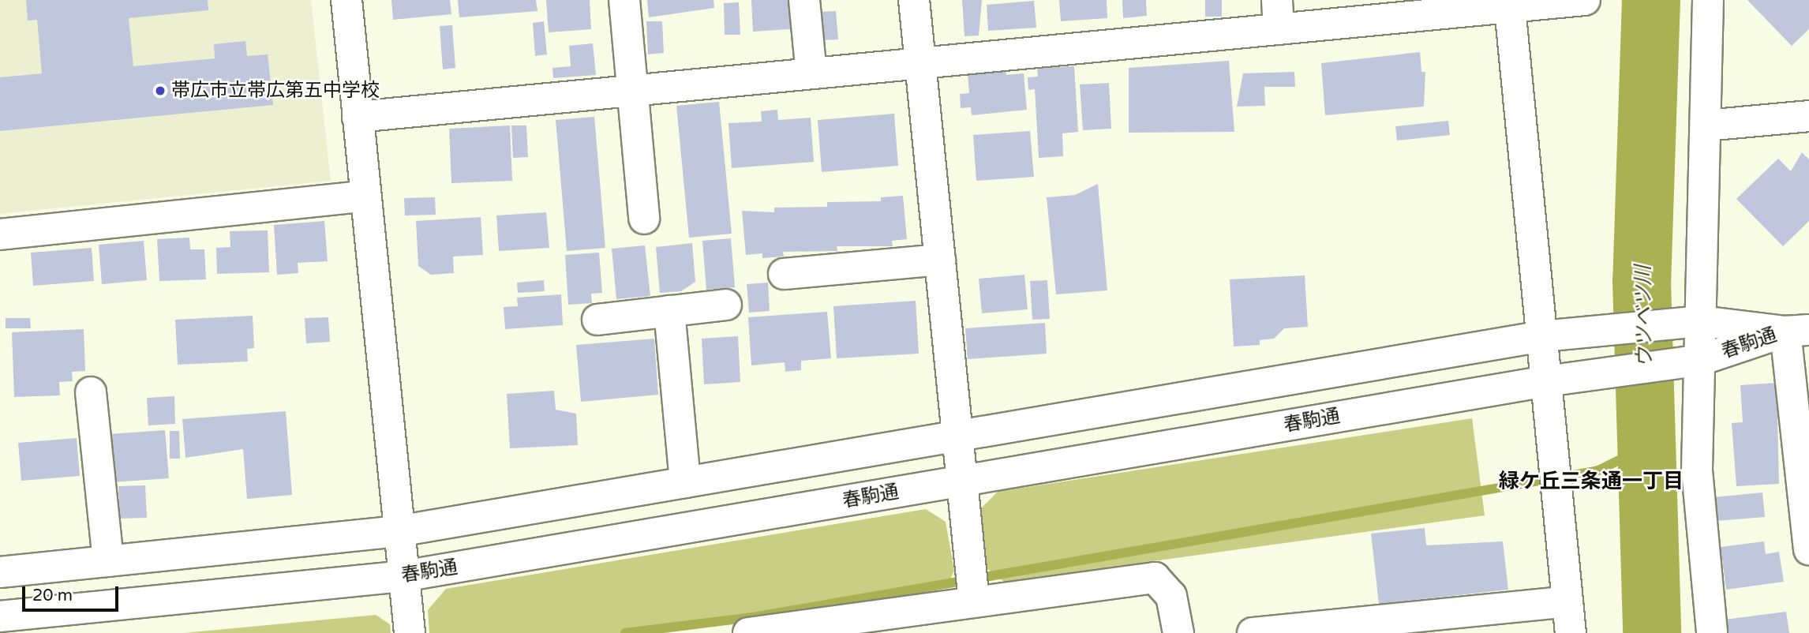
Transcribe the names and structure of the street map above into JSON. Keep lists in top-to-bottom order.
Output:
{
  "streets": {
    "street": ["春駒通"]
  },
  "districts": ["緑ケ丘三条通一丁目"],
  "water": ["ウツベツ川"],
  "places": ["帯広市立帯広第五中学校"],
  "scale_bar": "20 m"
}
